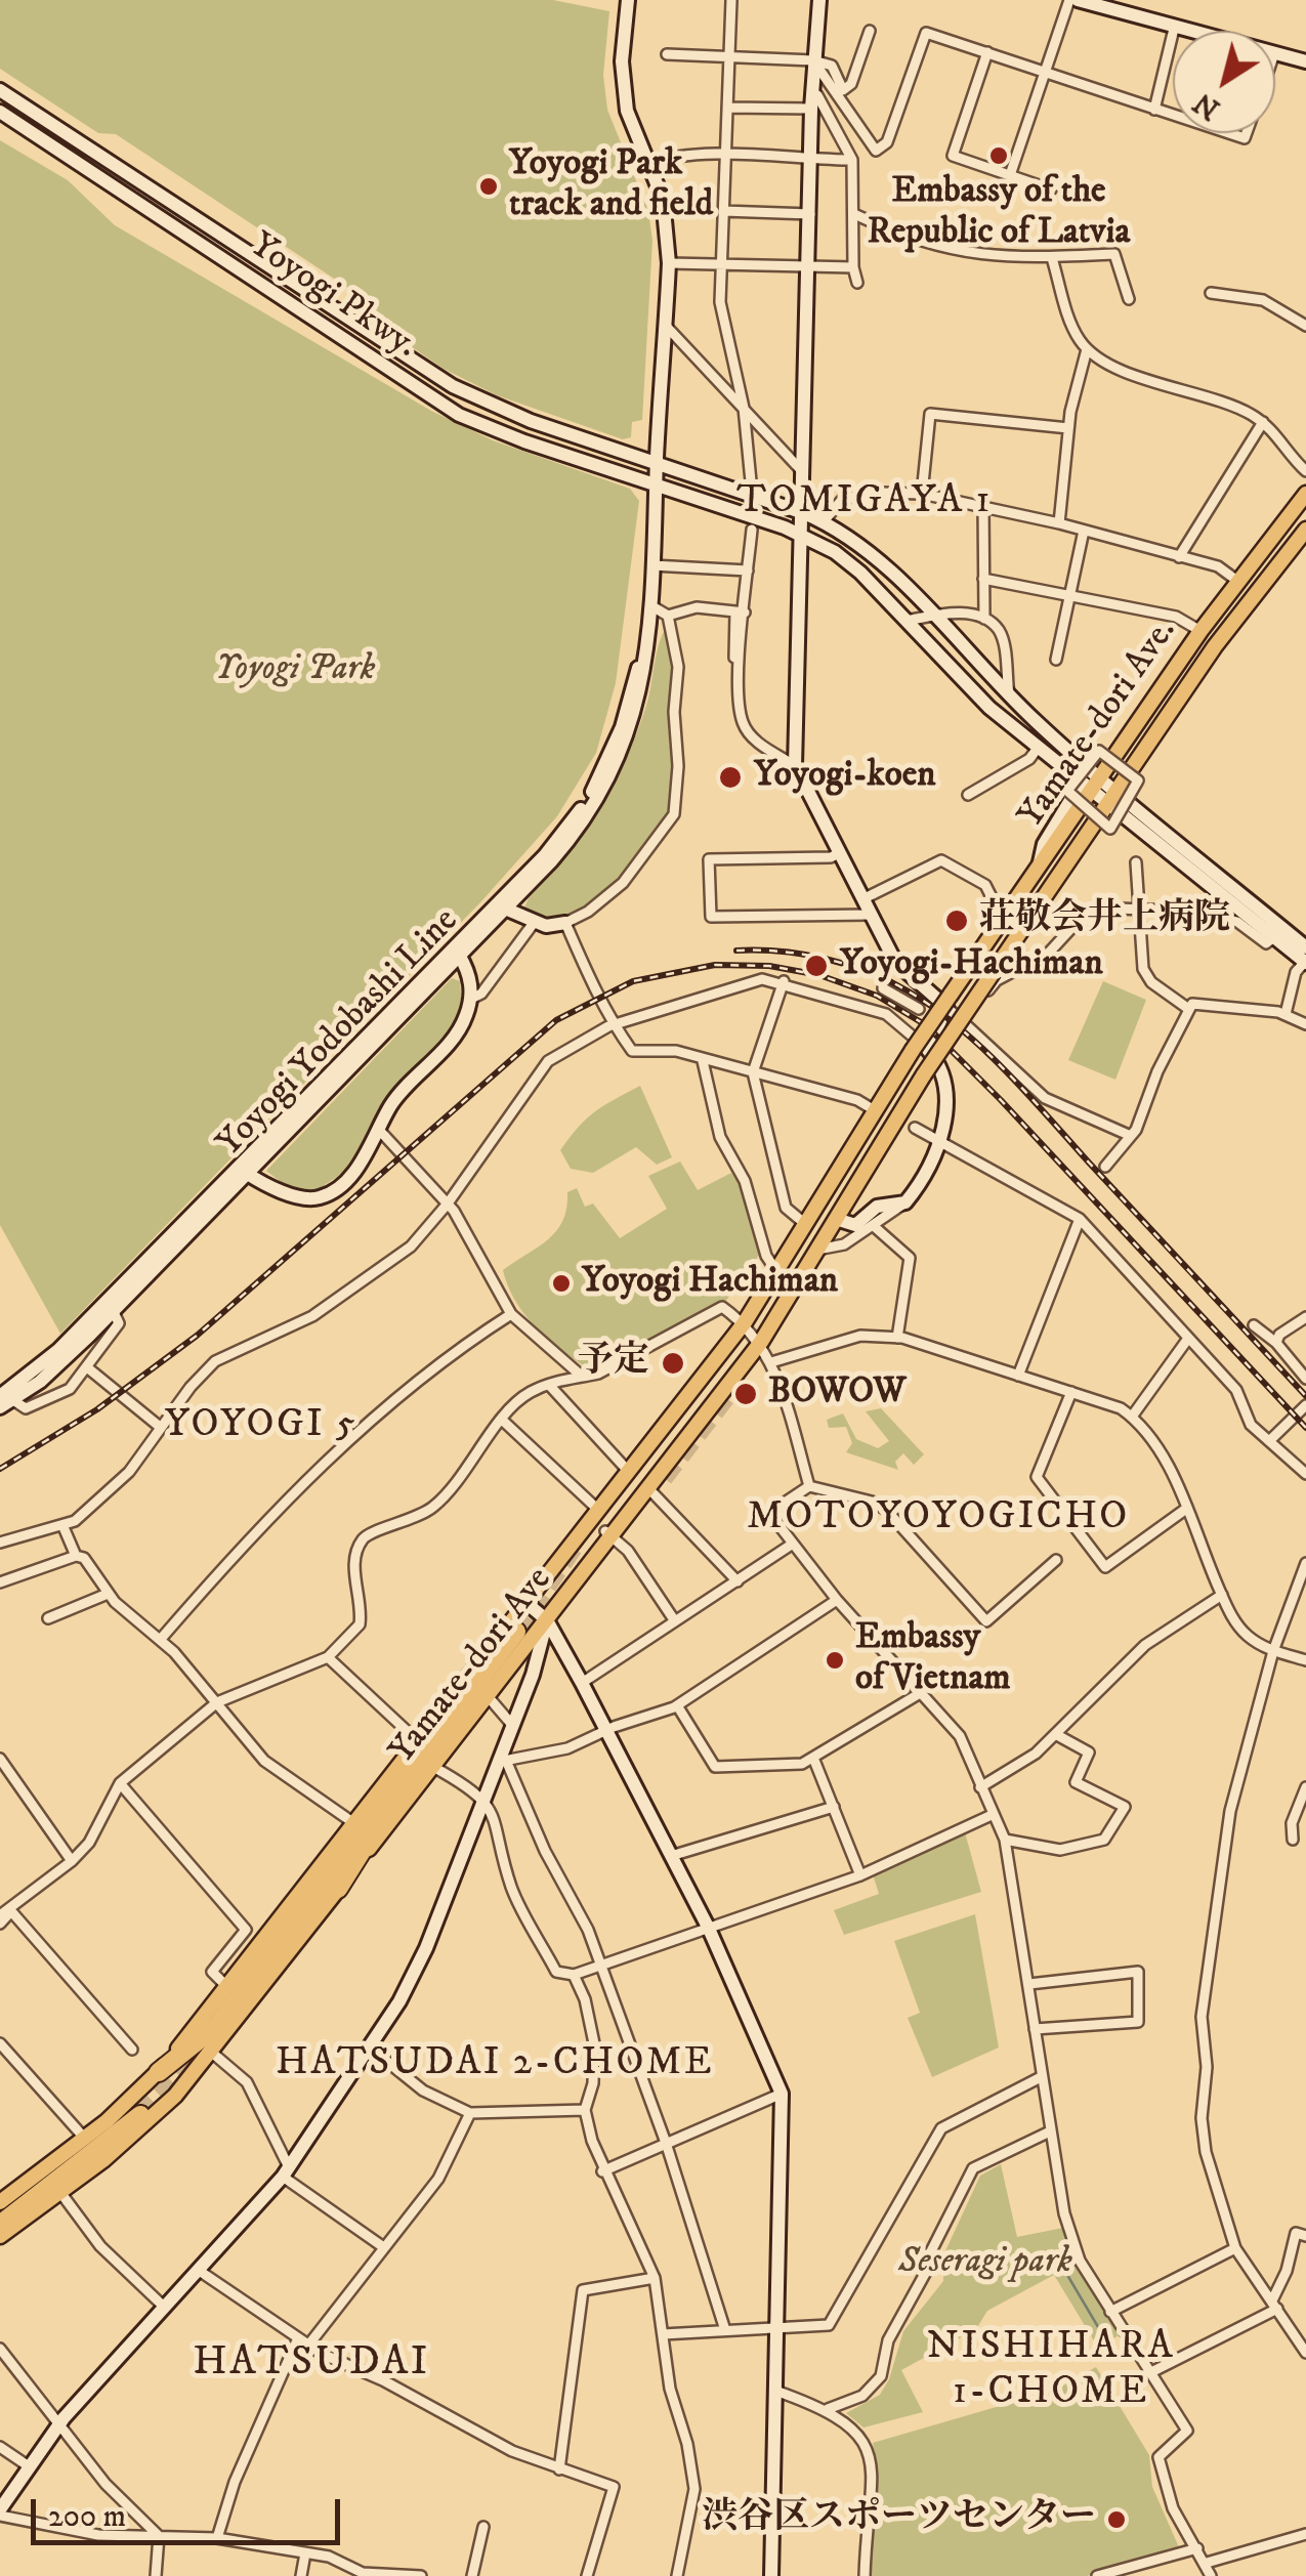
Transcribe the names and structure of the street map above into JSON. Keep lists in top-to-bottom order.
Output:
{
  "streets": {
    "main road": ["Yamate-dori Ave.", "Yamate-dori Ave"],
    "street": ["Yoyogi Pkwy.", "Yoyogi Yodobashi Line"]
  },
  "crossings": [
    ["Yoyogi Pkwy.", "Yamate-dori Ave."],
    ["Yoyogi Pkwy.", "Yoyogi Yodobashi Line"],
    ["Yamate-dori Ave.", "Yamate-dori Ave"]
  ],
  "districts": [
    "TOMIGAYA 1",
    "YOYOGI 5",
    "MOTOYOYOGICHO",
    "HATSUDAI 2-CHOME",
    "NISHIHARA 1-CHOME",
    "HATSUDAI"
  ],
  "parks": ["Yoyogi Park", "Seseragi park"],
  "places": [
    "Embassy of the Republic of Latvia",
    "Yoyogi Park track and field",
    "Yoyogi-koen",
    "荘敬会井上病院",
    "Yoyogi-Hachiman",
    "Yoyogi Hachiman",
    "予定",
    "BOWOW",
    "Embassy of Vietnam",
    "渋谷区スポーツセンター"
  ],
  "scale_bar": "200 m",
  "north": "bottom left"
}
